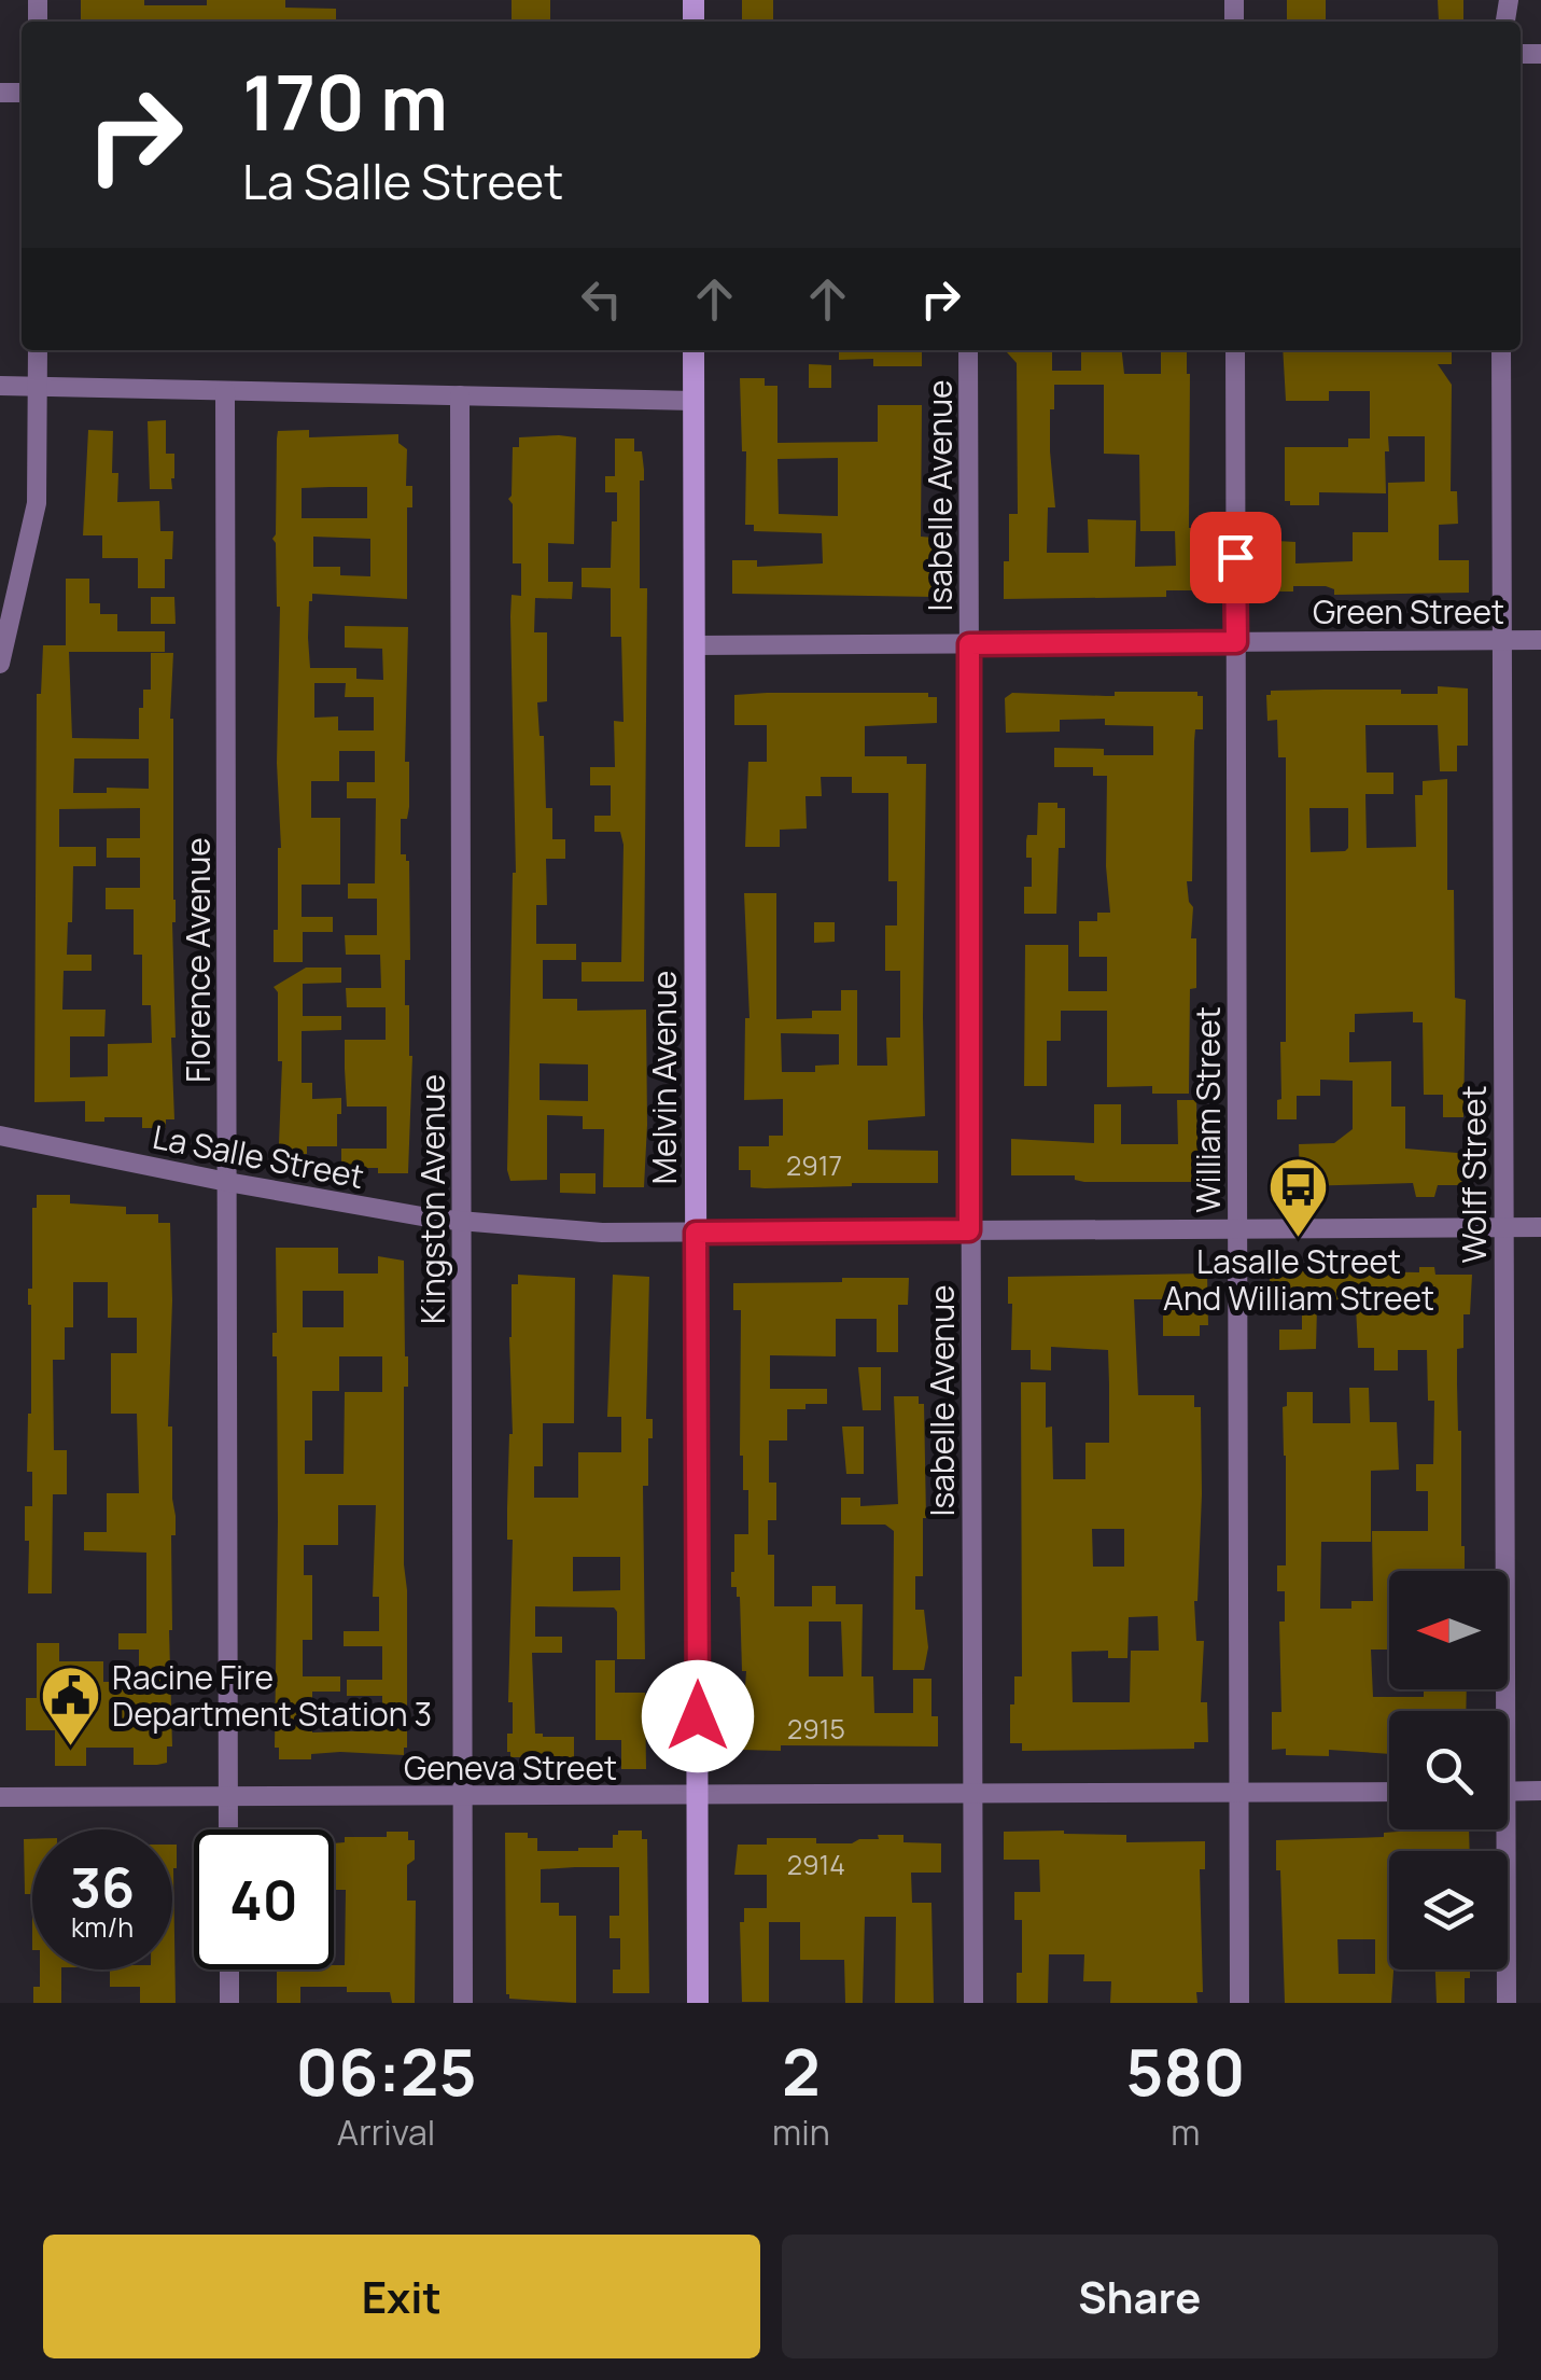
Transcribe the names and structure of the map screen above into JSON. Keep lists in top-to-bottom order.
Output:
{
  "streets": {
    "street": [
      "Isabelle Avenue",
      "Green Street",
      "Florence Avenue",
      "Melvin Avenue",
      "William Street",
      "La Salle Street",
      "Wolff Street",
      "Kingston Avenue",
      "Geneva Street"
    ]
  },
  "crossings": [
    ["Isabelle Avenue", "Green Street"],
    ["Isabelle Avenue", "La Salle Street"],
    ["Isabelle Avenue", "Geneva Street"],
    ["Green Street", "Melvin Avenue"],
    ["Green Street", "William Street"],
    ["Green Street", "Wolff Street"],
    ["Florence Avenue", "La Salle Street"],
    ["Florence Avenue", "Geneva Street"],
    ["Melvin Avenue", "La Salle Street"],
    ["Melvin Avenue", "Geneva Street"],
    ["William Street", "La Salle Street"],
    ["William Street", "Geneva Street"],
    ["La Salle Street", "Wolff Street"],
    ["La Salle Street", "Kingston Avenue"],
    ["Kingston Avenue", "Geneva Street"]
  ],
  "places": {
    "bus stop": ["Lasalle Street And William Street"],
    "public building": ["Racine Fire Department Station 3"]
  },
  "house_numbers": ["2917", "2915", "2914"],
  "north": "left",
  "page": {
    "turn": ["170 m", "La Salle Street"],
    "speed": "36 km/h",
    "limit": "40",
    "eta": [
      "06:25",
      "Arrival",
      "2",
      "min",
      "580",
      "m"
    ],
    "buttons": ["Exit", "Share"]
  }
}
